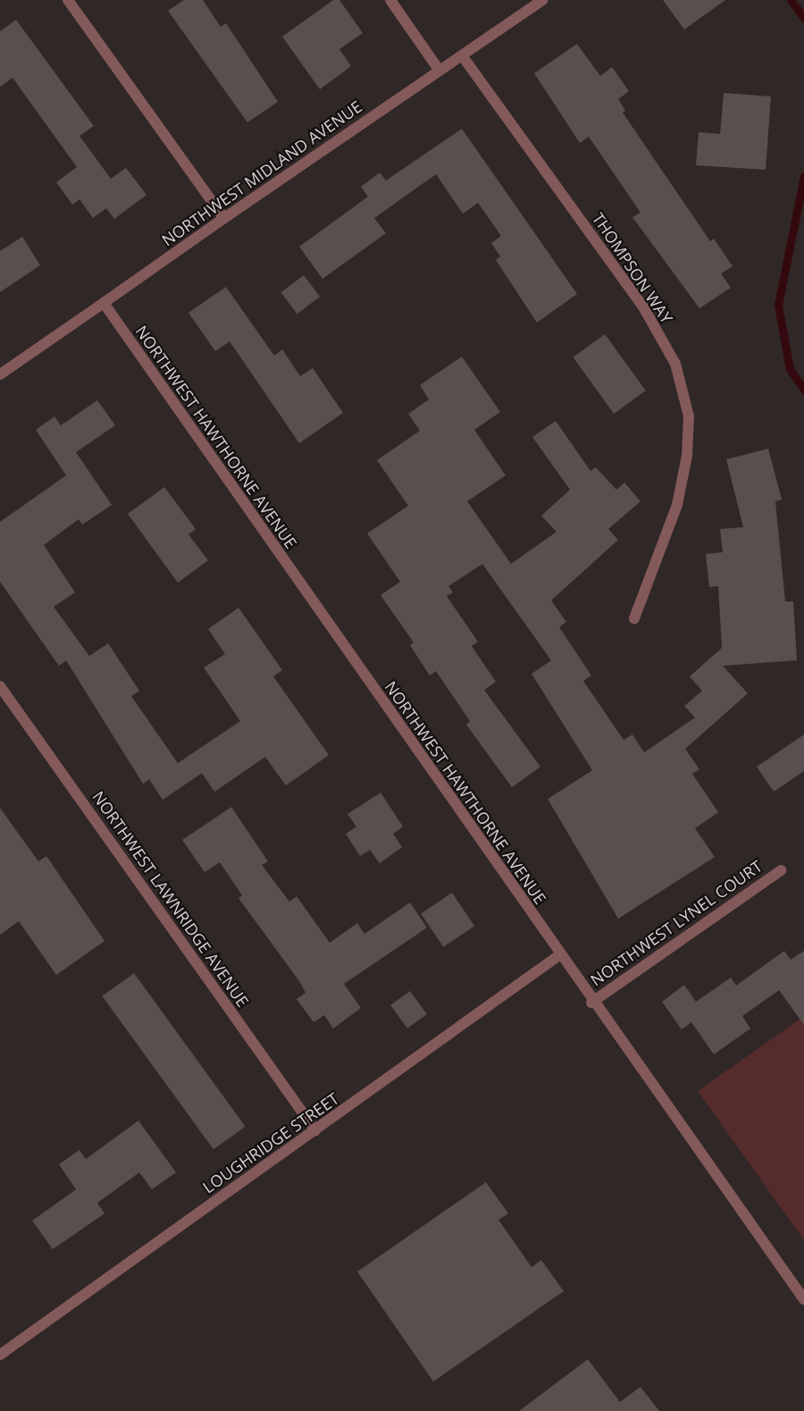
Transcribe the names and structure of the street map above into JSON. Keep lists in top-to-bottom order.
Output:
{
  "streets": {
    "street": [
      "NORTHWEST MIDLAND AVENUE",
      "THOMPSON WAY",
      "NORTHWEST HAWTHORNE AVENUE",
      "NORTHWEST LAWNRIDGE AVENUE",
      "NORTHWEST LYNEL COURT",
      "LOUGHRIDGE STREET"
    ]
  },
  "crossings": [
    ["NORTHWEST MIDLAND AVENUE", "THOMPSON WAY"],
    ["NORTHWEST MIDLAND AVENUE", "NORTHWEST HAWTHORNE AVENUE"],
    ["NORTHWEST HAWTHORNE AVENUE", "NORTHWEST LYNEL COURT"],
    ["NORTHWEST HAWTHORNE AVENUE", "LOUGHRIDGE STREET"],
    ["NORTHWEST LAWNRIDGE AVENUE", "LOUGHRIDGE STREET"]
  ]
}
